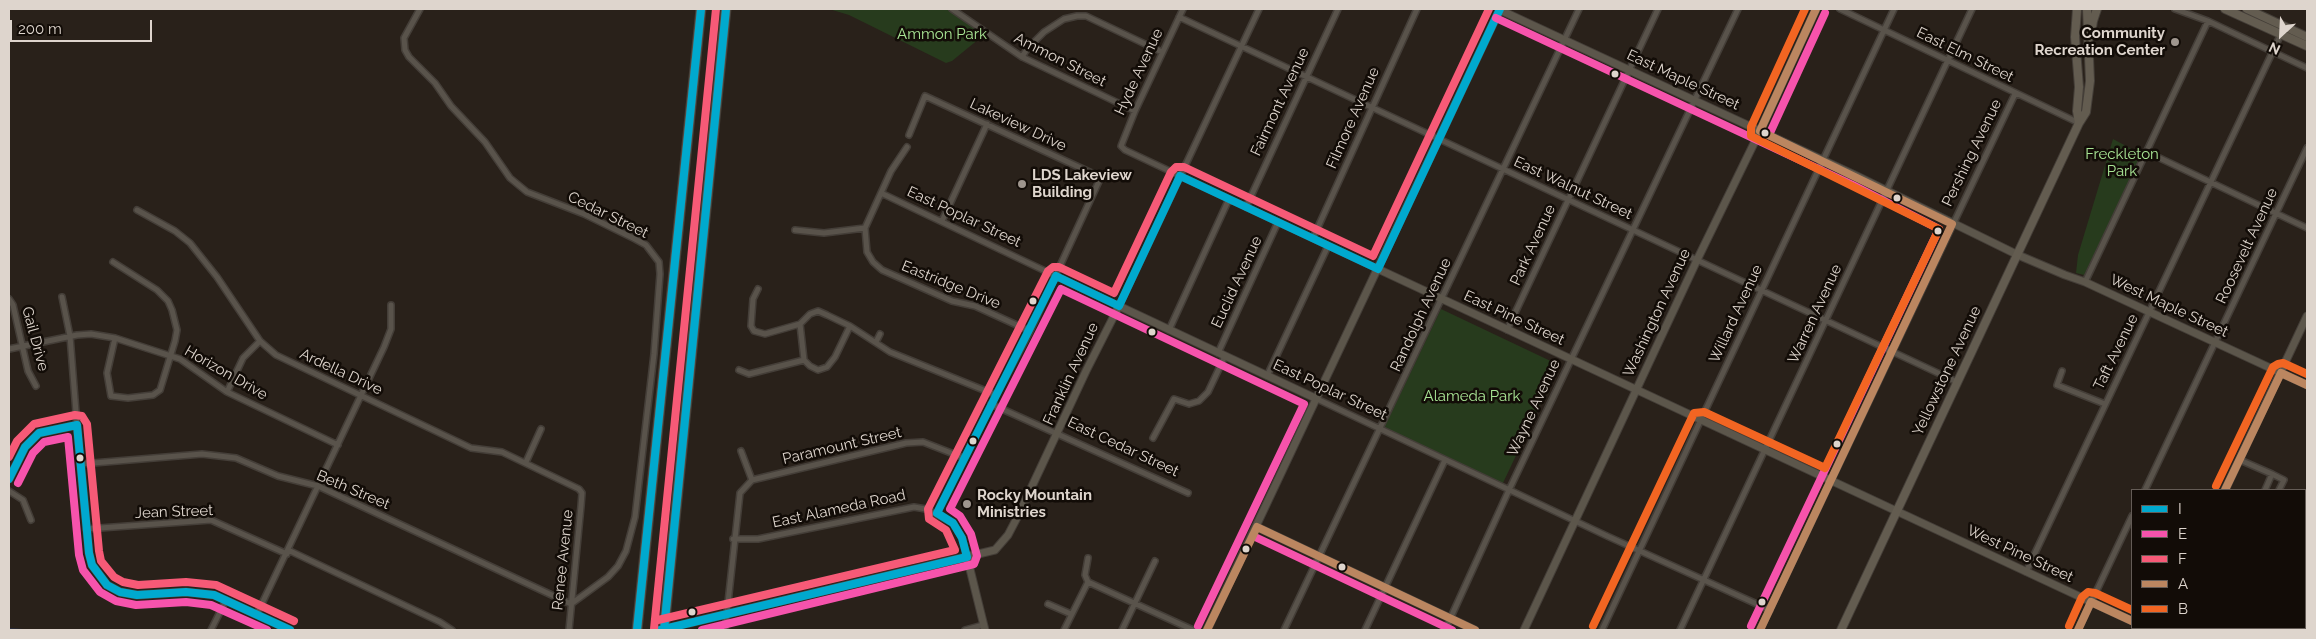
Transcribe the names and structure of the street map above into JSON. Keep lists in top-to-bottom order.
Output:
{
  "streets": {
    "main road": ["Yellowstone Avenue"],
    "street": [
      "East Elm Street",
      "Ammon Street",
      "Hyde Avenue",
      "East Maple Street",
      "Fairmont Avenue",
      "Filmore Avenue",
      "Lakeview Drive",
      "Pershing Avenue",
      "East Walnut Street",
      "Cedar Street",
      "East Poplar Street",
      "Park Avenue",
      "Roosevelt Avenue",
      "Euclid Avenue",
      "Eastridge Drive",
      "West Maple Street",
      "Washington Avenue",
      "Willard Avenue",
      "Warren Avenue",
      "Randolph Avenue",
      "East Pine Street",
      "Gail Drive",
      "Taft Avenue",
      "Ardella Drive",
      "Horizon Drive",
      "Franklin Avenue",
      "Wayne Avenue",
      "Paramount Street",
      "East Cedar Street",
      "Beth Street",
      "East Alameda Road",
      "Jean Street",
      "West Pine Street",
      "Renee Avenue"
    ]
  },
  "crossings": [
    ["East Elm Street", "Pershing Avenue"],
    ["East Elm Street", "Willard Avenue"],
    ["East Elm Street", "Warren Avenue"],
    ["East Elm Street", "Yellowstone Avenue"],
    ["Ammon Street", "Hyde Avenue"],
    ["Hyde Avenue", "East Walnut Street"],
    ["Hyde Avenue", "East Pine Street"],
    ["East Maple Street", "Pershing Avenue"],
    ["East Maple Street", "Park Avenue"],
    ["East Maple Street", "West Maple Street"],
    ["East Maple Street", "Washington Avenue"],
    ["East Maple Street", "Willard Avenue"],
    ["East Maple Street", "Warren Avenue"],
    ["East Maple Street", "Randolph Avenue"],
    ["East Maple Street", "Yellowstone Avenue"],
    ["East Maple Street", "Wayne Avenue"],
    ["Fairmont Avenue", "East Walnut Street"],
    ["Fairmont Avenue", "East Pine Street"],
    ["Filmore Avenue", "East Walnut Street"],
    ["Filmore Avenue", "East Pine Street"],
    ["Lakeview Drive", "East Poplar Street"],
    ["Pershing Avenue", "East Walnut Street"],
    ["Pershing Avenue", "East Poplar Street"],
    ["Pershing Avenue", "East Pine Street"],
    ["East Walnut Street", "Park Avenue"],
    ["East Walnut Street", "Washington Avenue"],
    ["East Walnut Street", "Willard Avenue"],
    ["East Walnut Street", "Warren Avenue"],
    ["East Walnut Street", "Randolph Avenue"],
    ["East Walnut Street", "Yellowstone Avenue"],
    ["East Walnut Street", "Franklin Avenue"],
    ["East Walnut Street", "Wayne Avenue"],
    ["Cedar Street", "Beth Street"],
    ["Cedar Street", "Renee Avenue"],
    ["East Poplar Street", "Euclid Avenue"],
    ["East Poplar Street", "Washington Avenue"],
    ["East Poplar Street", "Willard Avenue"],
    ["East Poplar Street", "Warren Avenue"],
    ["East Poplar Street", "Randolph Avenue"],
    ["East Poplar Street", "Franklin Avenue"],
    ["East Poplar Street", "Wayne Avenue"],
    ["Park Avenue", "East Pine Street"],
    ["Roosevelt Avenue", "West Maple Street"],
    ["Euclid Avenue", "East Pine Street"],
    ["West Maple Street", "Taft Avenue"],
    ["West Maple Street", "Yellowstone Avenue"],
    ["Washington Avenue", "East Pine Street"],
    ["Willard Avenue", "East Pine Street"],
    ["Warren Avenue", "East Pine Street"],
    ["Randolph Avenue", "East Pine Street"],
    ["East Pine Street", "Yellowstone Avenue"],
    ["East Pine Street", "Franklin Avenue"],
    ["East Pine Street", "Wayne Avenue"],
    ["East Pine Street", "West Pine Street"],
    ["Gail Drive", "Horizon Drive"],
    ["Taft Avenue", "West Pine Street"],
    ["Yellowstone Avenue", "West Pine Street"],
    ["Ardella Drive", "Renee Avenue"],
    ["Franklin Avenue", "East Cedar Street"],
    ["Franklin Avenue", "East Alameda Road"],
    ["Beth Street", "Renee Avenue"]
  ],
  "parks": ["Ammon Park", "Freckleton Park", "Alameda Park"],
  "places": ["Community Recreation Center", "LDS Lakeview Building", "Rocky Mountain Ministries"],
  "lines": [
    "transit line I",
    "transit line F",
    "transit line A",
    "transit line B",
    "transit line E"
  ],
  "legend": [
    "I",
    "E",
    "F",
    "A",
    "B"
  ],
  "scale_bar": "200 m",
  "north": "bottom left"
}
